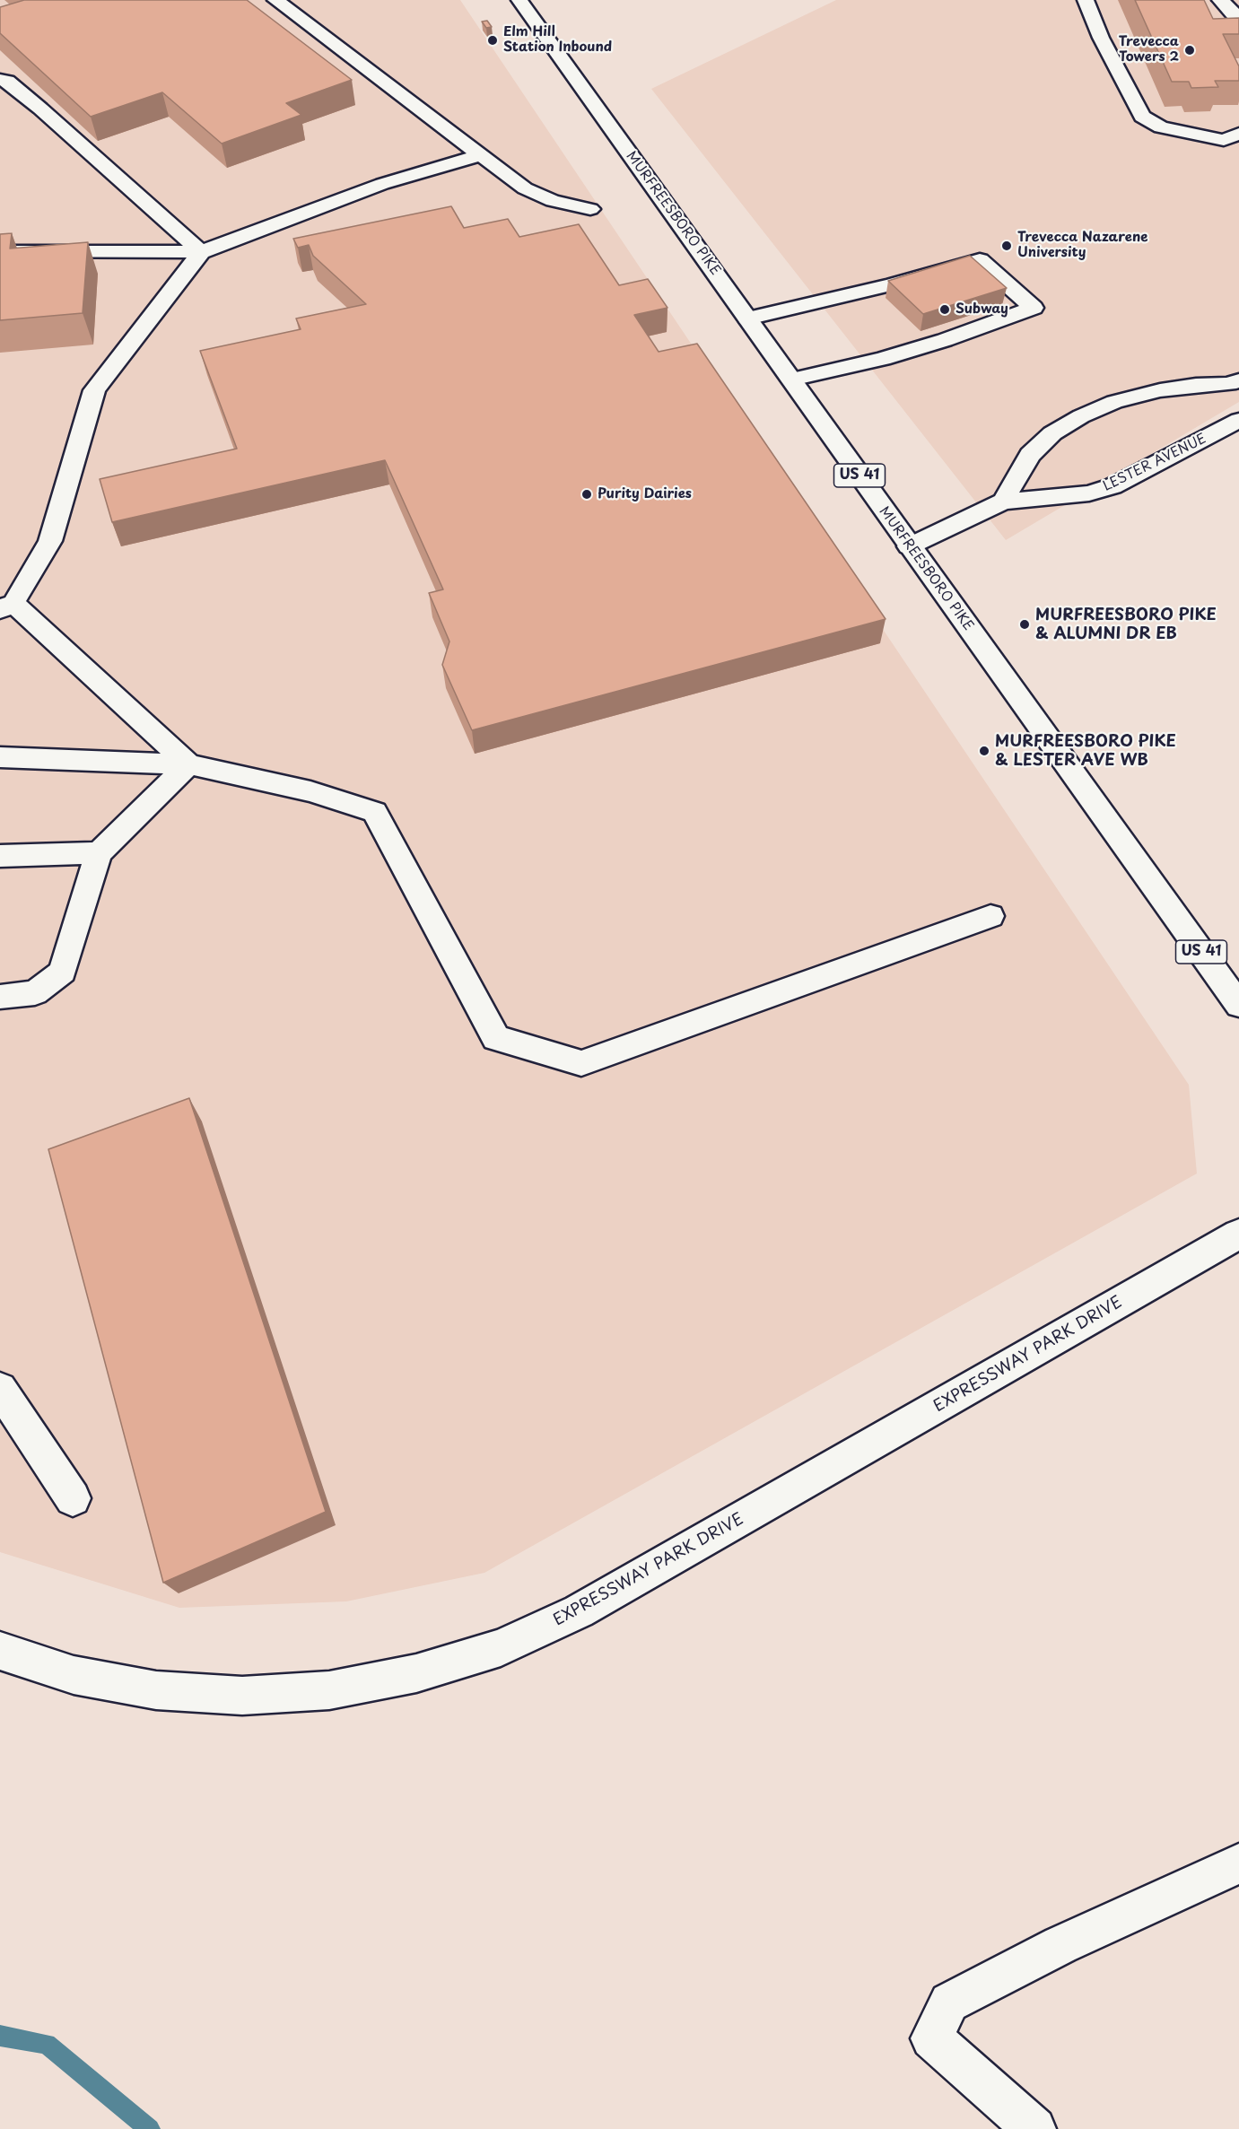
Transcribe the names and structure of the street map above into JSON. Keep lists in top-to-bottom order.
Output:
{
  "streets": {
    "main road": [
      "MURFREESBORO PIKE",
      "LESTER AVENUE",
      "US 41",
      "EXPRESSWAY PARK DRIVE"
    ]
  },
  "crossings": [
    ["MURFREESBORO PIKE", "LESTER AVENUE"]
  ],
  "places": [
    "Elm Hill Station Inbound",
    "Trevecca Towers 2",
    "Trevecca Nazarene University",
    "Subway",
    "Purity Dairies",
    "MURFREESBORO PIKE & ALUMNI DR EB",
    "MURFREESBORO PIKE & LESTER AVE WB"
  ]
}
